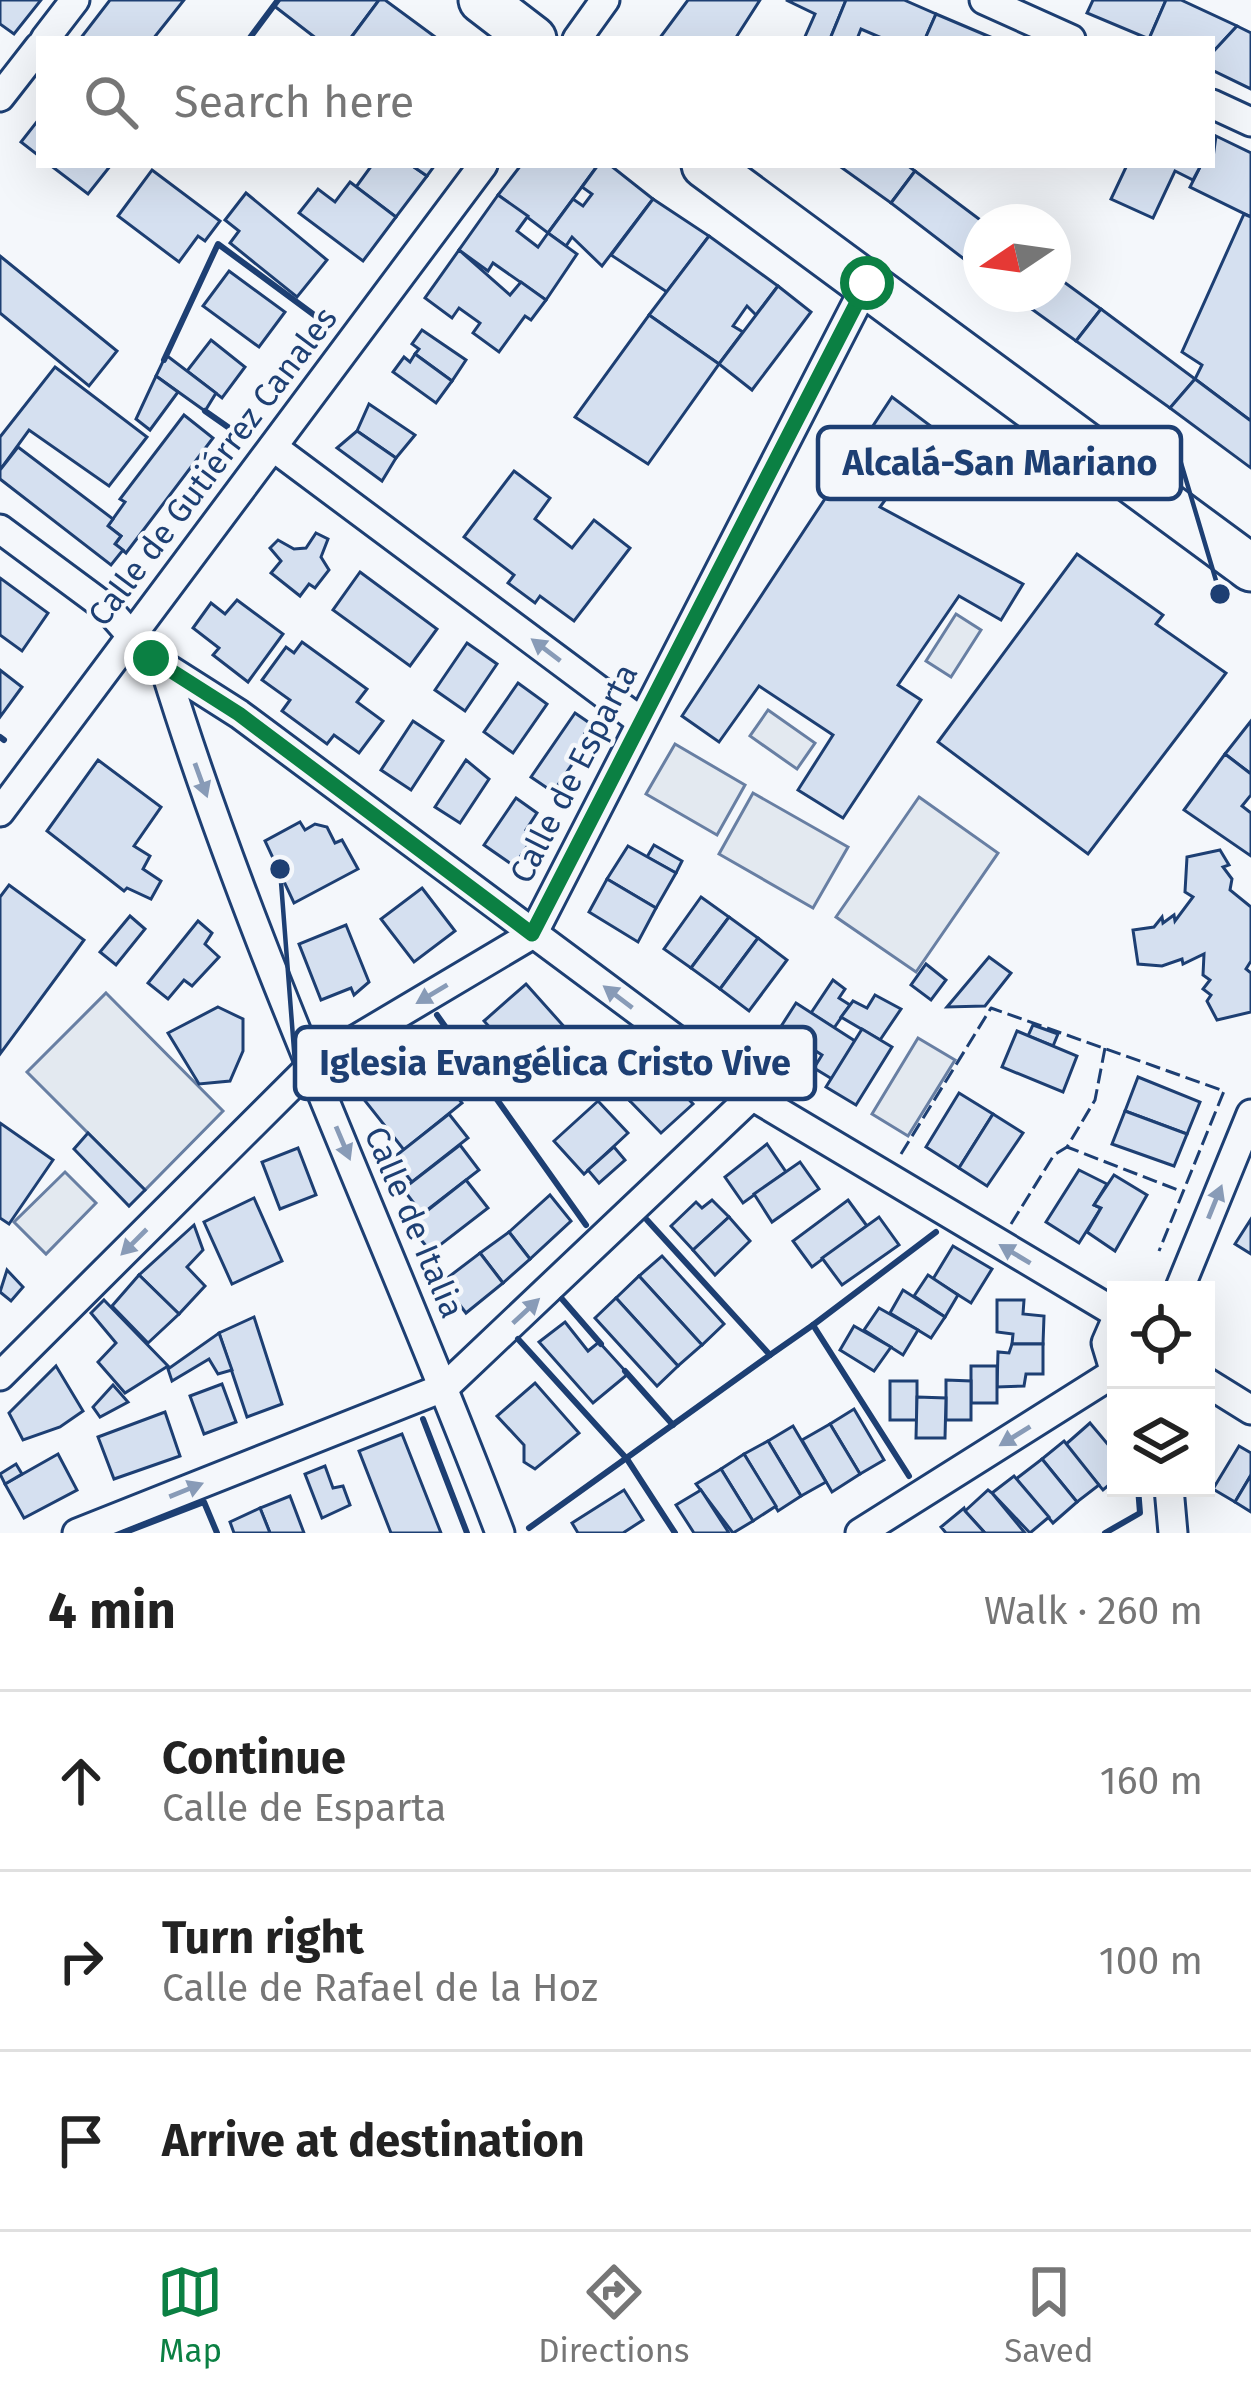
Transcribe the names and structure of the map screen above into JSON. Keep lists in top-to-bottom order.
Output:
{
  "streets": {
    "street": ["Calle de Gutiérrez Canales", "Calle de Esparta", "Calle de Italia"]
  },
  "crossings": [
    ["Calle de Esparta", "Calle de Italia"]
  ],
  "one_way": ["Calle de Esparta", "Calle de Italia"],
  "places": ["Alcalá-San Mariano", "Iglesia Evangélica Cristo Vive"],
  "north": "left",
  "page": {
    "search": "Search here",
    "heading": ["4 min", "Walk · 260 m"],
    "list": [
      ["Continue", "Calle de Esparta", "160 m"],
      ["Turn right", "Calle de Rafael de la Hoz", "100 m"],
      "Arrive at destination"
    ],
    "nav": ["Map", "Directions", "Saved"]
  }
}
